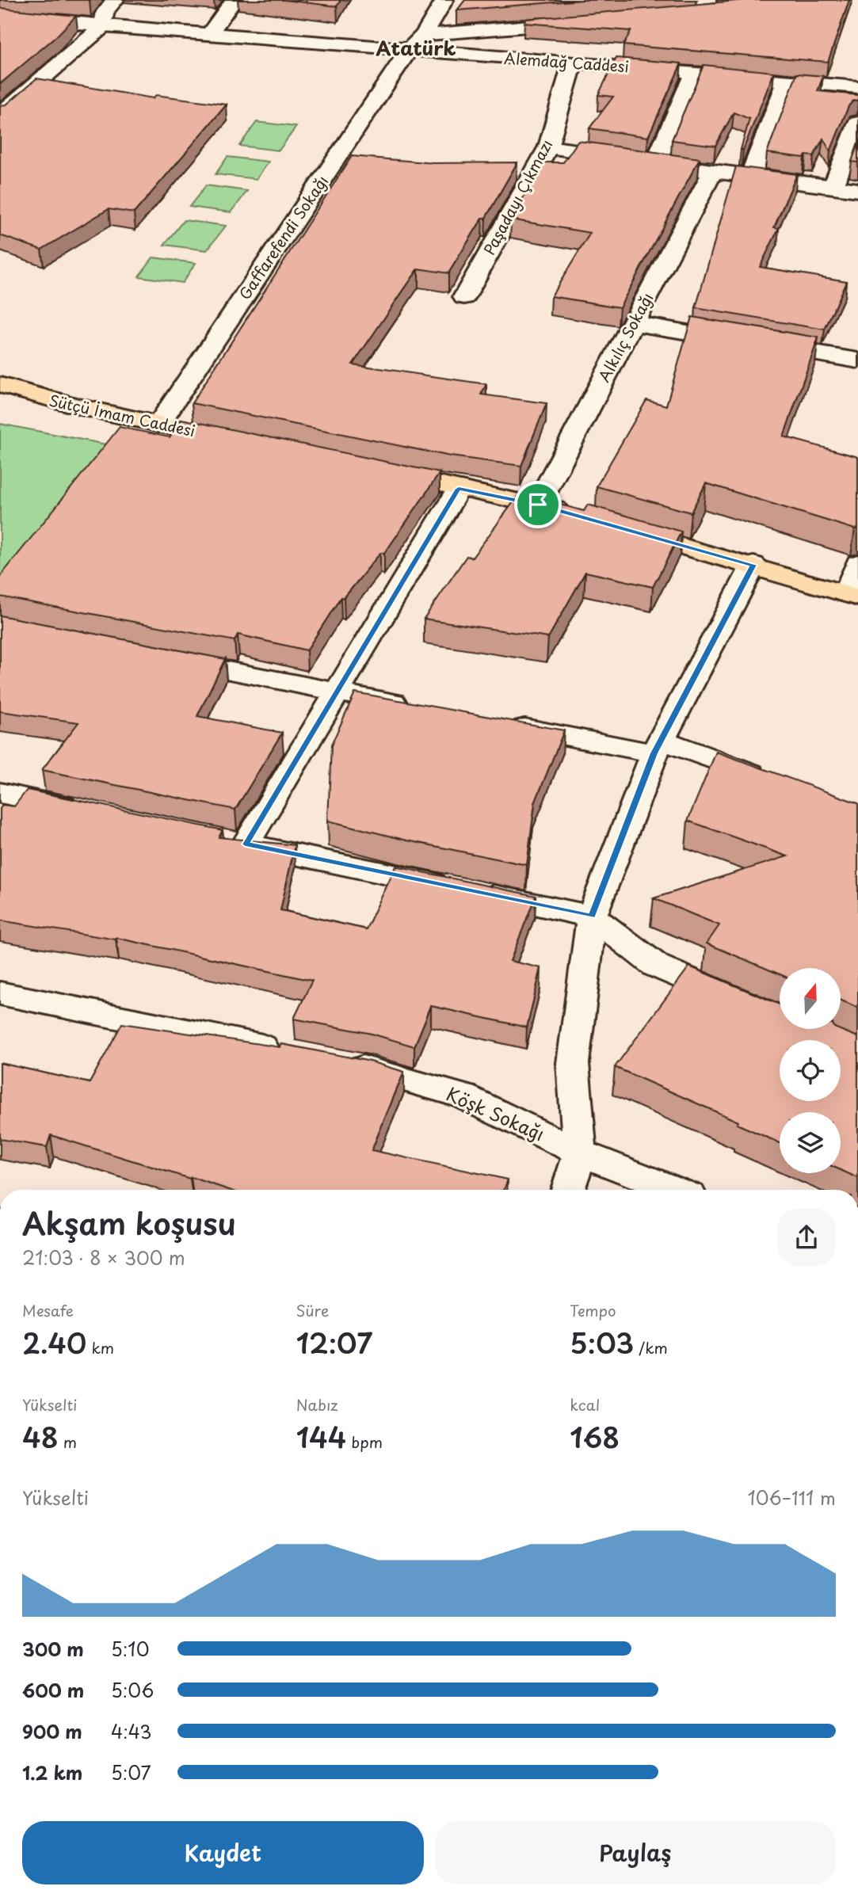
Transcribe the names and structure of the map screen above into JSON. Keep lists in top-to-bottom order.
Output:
{
  "streets": {
    "main road": ["Sütçü İmam Caddesi"],
    "street": [
      "Alemdağ Caddesi",
      "Paşadayı Çıkmazı",
      "Gaffarefendi Sokağı",
      "Alkılıç Sokağı",
      "Köşk Sokağı"
    ]
  },
  "crossings": [
    ["Alemdağ Caddesi", "Paşadayı Çıkmazı"],
    ["Alemdağ Caddesi", "Gaffarefendi Sokağı"],
    ["Gaffarefendi Sokağı", "Sütçü İmam Caddesi"]
  ],
  "districts": ["Atatürk"],
  "north": "top",
  "page": {
    "heading": ["Akşam koşusu", "21:03 · 8 × 300 m"],
    "stats": [
      ["Mesafe", "2.40 km"],
      ["Süre", "12:07"],
      ["Tempo", "5:03 /km"],
      ["Yükselti", "48 m"],
      ["Nabız", "144 bpm"],
      ["kcal", "168"]
    ],
    "chart": ["Yükselti", "106–111 m"],
    "list": [
      {
        "name": "300 m",
        "note": "5:10"
      },
      {
        "name": "600 m",
        "note": "5:06"
      },
      {
        "name": "900 m",
        "note": "4:43"
      },
      {
        "name": "1.2 km",
        "note": "5:07"
      }
    ],
    "buttons": ["Kaydet", "Paylaş"]
  }
}
